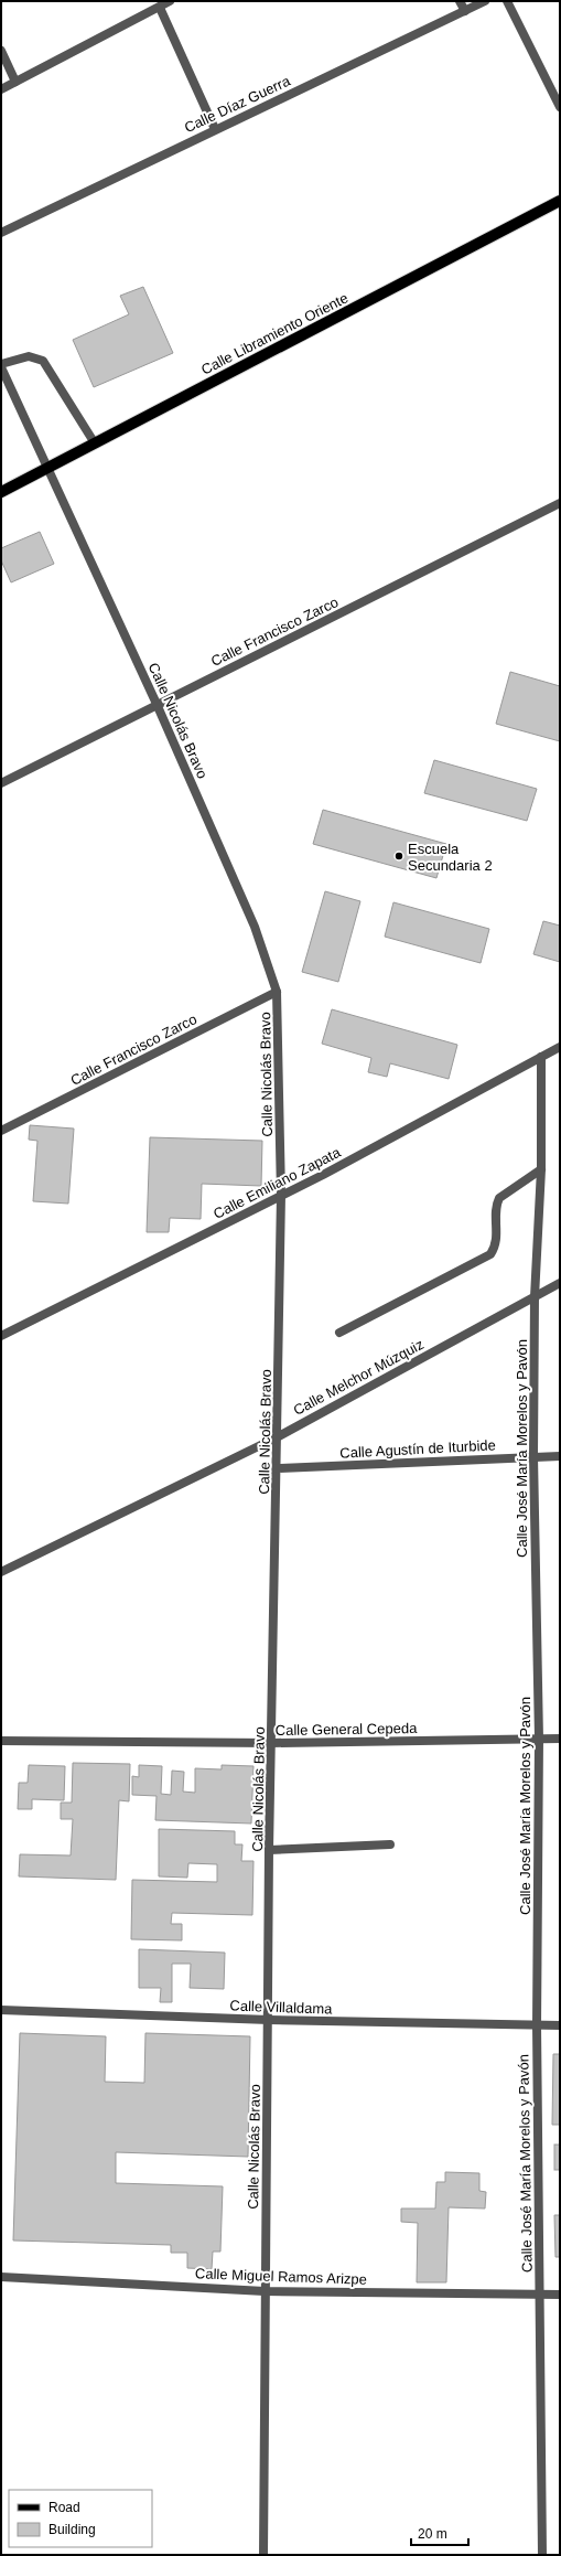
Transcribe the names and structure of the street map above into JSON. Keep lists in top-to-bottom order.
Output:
{
  "streets": {
    "main road": ["Calle Libramiento Oriente"],
    "street": [
      "Calle Díaz Guerra",
      "Calle Francisco Zarco",
      "Calle Nicolás Bravo",
      "Calle Emiliano Zapata",
      "Calle Melchor Múzquiz",
      "Calle Agustín de Iturbide",
      "Calle José María Morelos y Pavón",
      "Calle General Cepeda",
      "Calle Villaldama",
      "Calle Miguel Ramos Arizpe"
    ]
  },
  "crossings": [
    ["Calle Libramiento Oriente", "Calle Nicolás Bravo"],
    ["Calle Francisco Zarco", "Calle Nicolás Bravo"],
    ["Calle Nicolás Bravo", "Calle Emiliano Zapata"],
    ["Calle Nicolás Bravo", "Calle Melchor Múzquiz"],
    ["Calle Nicolás Bravo", "Calle Agustín de Iturbide"],
    ["Calle Nicolás Bravo", "Calle General Cepeda"],
    ["Calle Nicolás Bravo", "Calle Villaldama"],
    ["Calle Nicolás Bravo", "Calle Miguel Ramos Arizpe"],
    ["Calle Emiliano Zapata", "Calle José María Morelos y Pavón"],
    ["Calle Melchor Múzquiz", "Calle José María Morelos y Pavón"],
    ["Calle Agustín de Iturbide", "Calle José María Morelos y Pavón"],
    ["Calle José María Morelos y Pavón", "Calle General Cepeda"],
    ["Calle José María Morelos y Pavón", "Calle Villaldama"],
    ["Calle José María Morelos y Pavón", "Calle Miguel Ramos Arizpe"]
  ],
  "places": ["Escuela Secundaria 2"],
  "legend": ["Road", "Building"],
  "scale_bar": "20 m"
}
